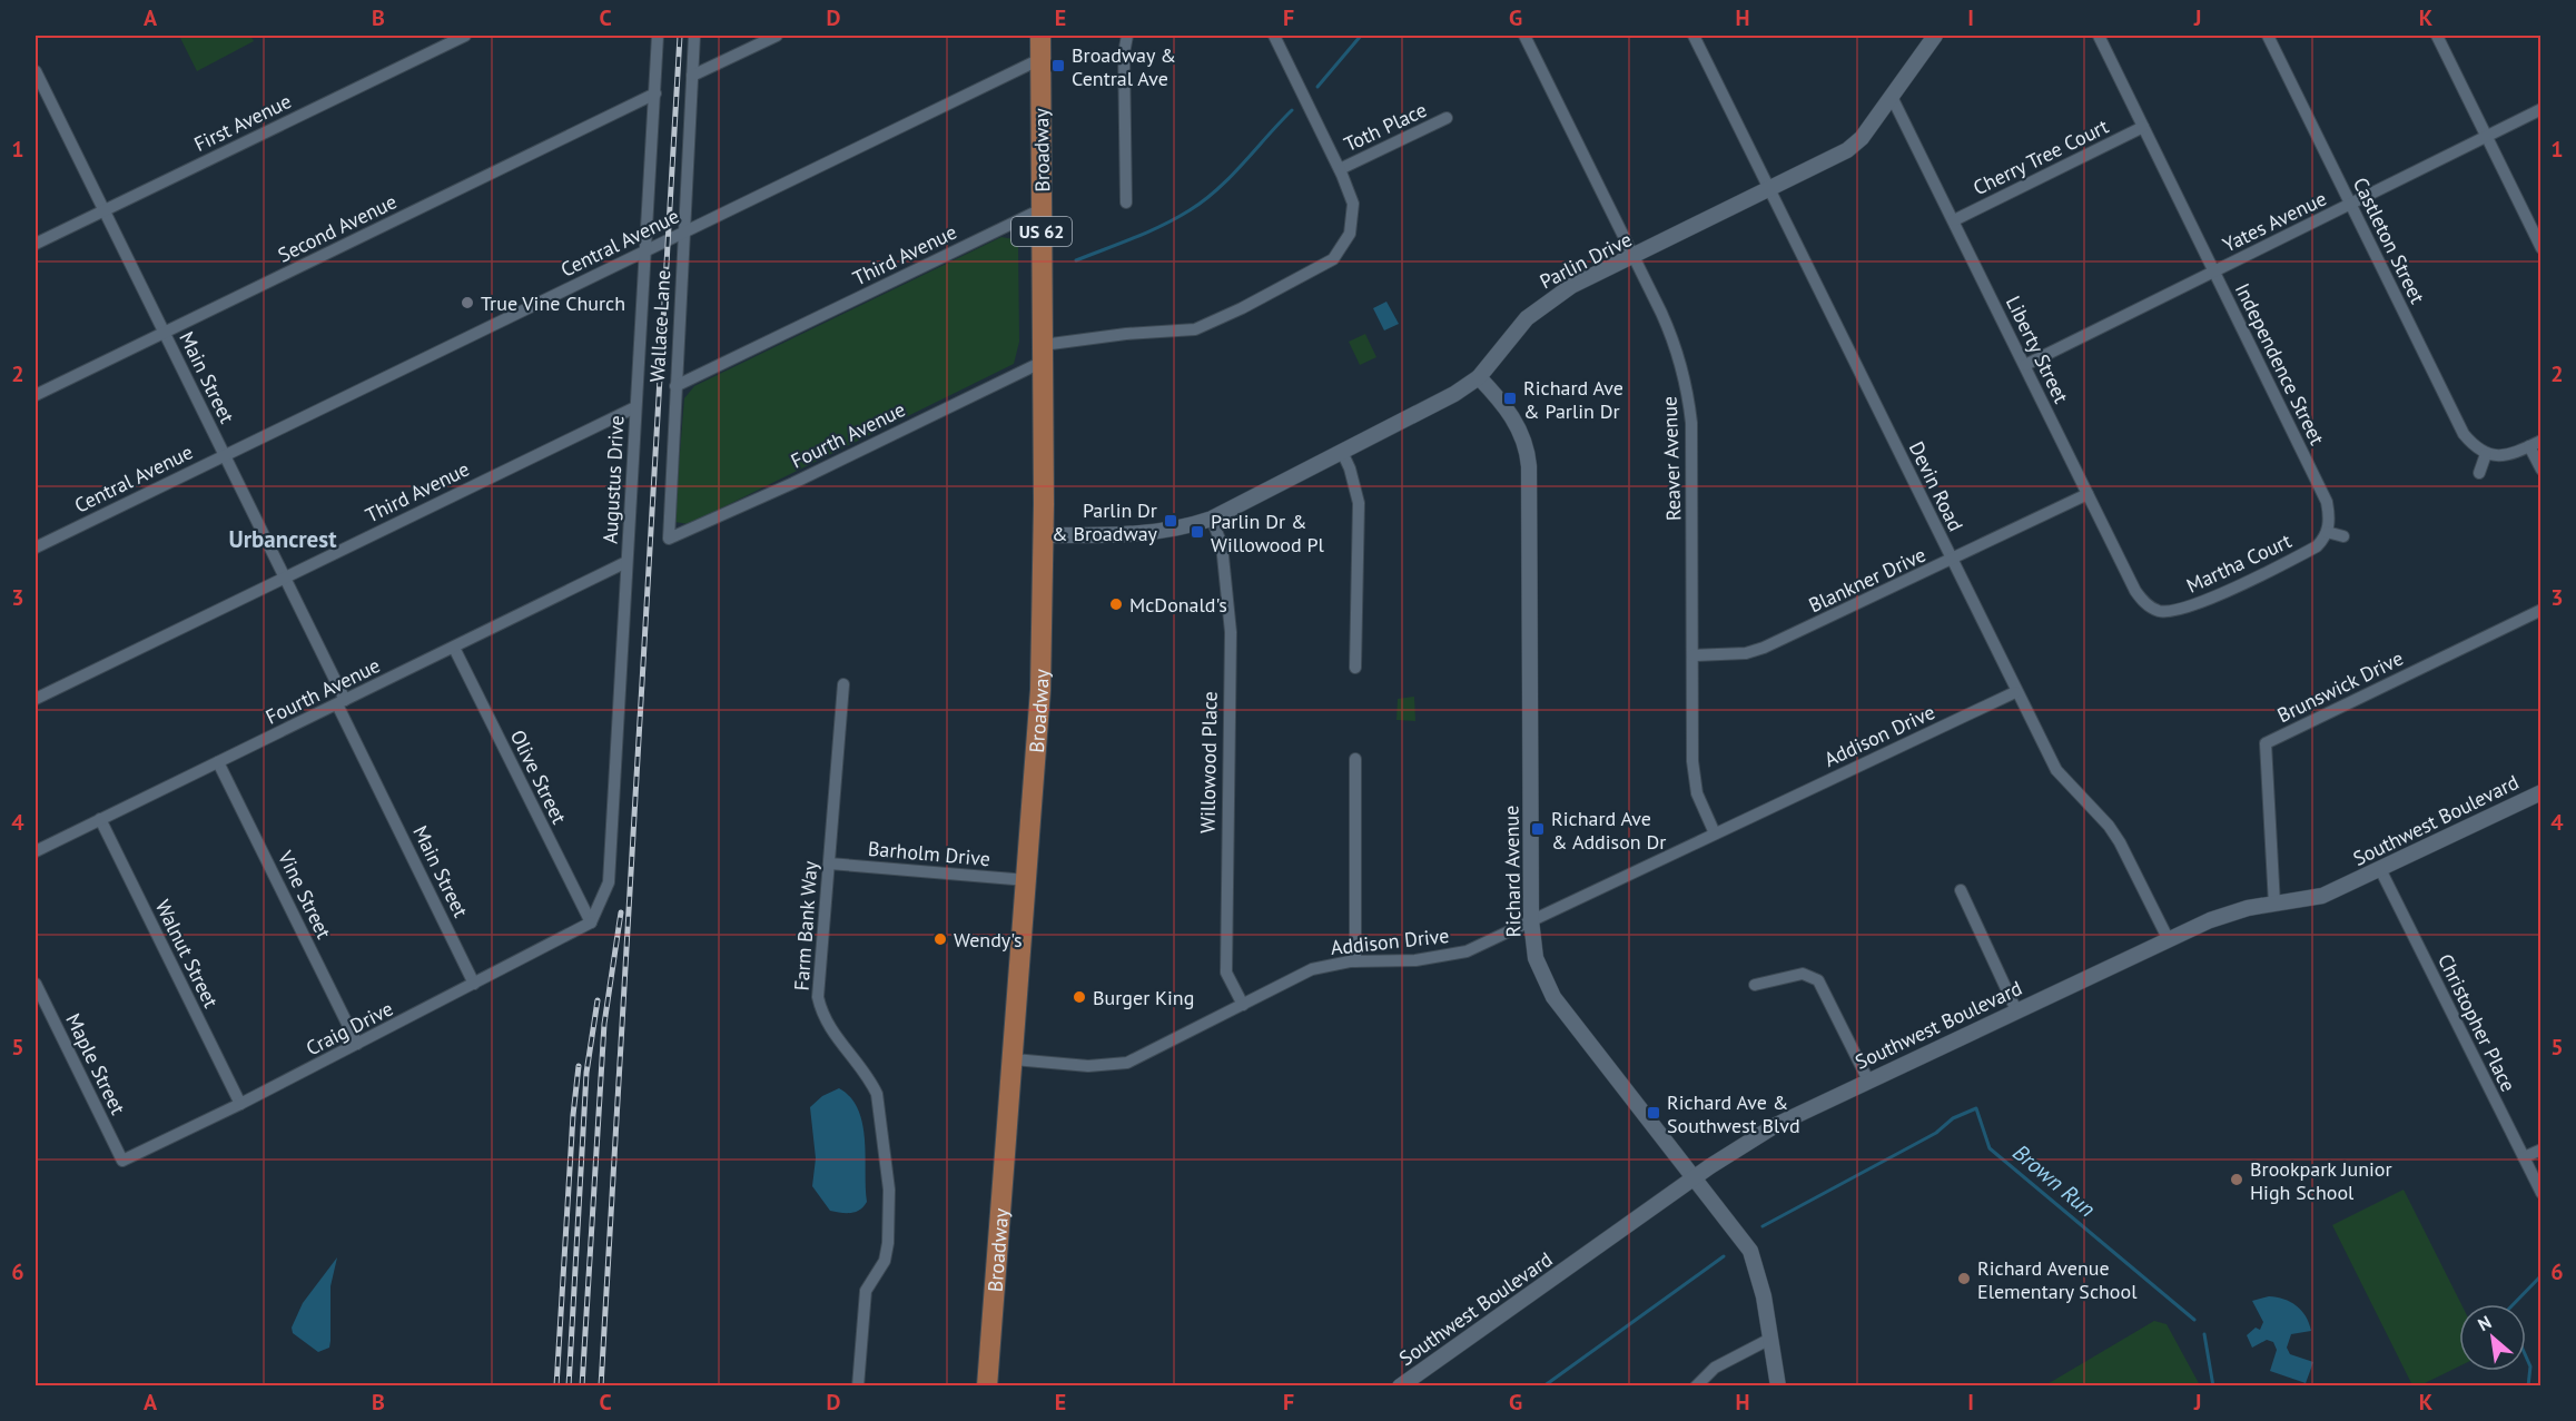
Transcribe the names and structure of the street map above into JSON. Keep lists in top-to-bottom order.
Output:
{
  "streets": {
    "main road": ["Broadway", "US 62"],
    "street": [
      "First Avenue",
      "Toth Place",
      "Cherry Tree Court",
      "Yates Avenue",
      "Second Avenue",
      "Castleton Street",
      "Central Avenue",
      "Third Avenue",
      "Parlin Drive",
      "Wallace Lane",
      "Liberty Street",
      "Independence Street",
      "Main Street",
      "Fourth Avenue",
      "Reaver Avenue",
      "Augustus Drive",
      "Devin Road",
      "Martha Court",
      "Blankner Drive",
      "Brunswick Drive",
      "Addison Drive",
      "Willowood Place",
      "Olive Street",
      "Southwest Boulevard",
      "Barholm Drive",
      "Richard Avenue",
      "Vine Street",
      "Farm Bank Way",
      "Walnut Street",
      "Christopher Place",
      "Craig Drive",
      "Maple Street"
    ]
  },
  "crossings": [
    ["First Avenue", "Main Street"],
    ["Toth Place", "Fourth Avenue"],
    ["Broadway", "Central Avenue"],
    ["Broadway", "Third Avenue"],
    ["Broadway", "Parlin Drive"],
    ["Broadway", "Fourth Avenue"],
    ["Broadway", "Addison Drive"],
    ["Broadway", "Barholm Drive"],
    ["Cherry Tree Court", "Liberty Street"],
    ["Cherry Tree Court", "Independence Street"],
    ["Yates Avenue", "Castleton Street"],
    ["Yates Avenue", "Liberty Street"],
    ["Yates Avenue", "Independence Street"],
    ["Second Avenue", "Main Street"],
    ["Second Avenue", "Augustus Drive"],
    ["Central Avenue", "Wallace Lane"],
    ["Central Avenue", "Main Street"],
    ["Central Avenue", "Augustus Drive"],
    ["Third Avenue", "Wallace Lane"],
    ["Third Avenue", "Main Street"],
    ["Third Avenue", "Augustus Drive"],
    ["Parlin Drive", "Liberty Street"],
    ["Parlin Drive", "Reaver Avenue"],
    ["Parlin Drive", "Devin Road"],
    ["Parlin Drive", "Willowood Place"],
    ["Parlin Drive", "Richard Avenue"],
    ["Wallace Lane", "Fourth Avenue"],
    ["Liberty Street", "Martha Court"],
    ["Liberty Street", "Blankner Drive"],
    ["Independence Street", "Martha Court"],
    ["Main Street", "Fourth Avenue"],
    ["Main Street", "Craig Drive"],
    ["Fourth Avenue", "Augustus Drive"],
    ["Fourth Avenue", "Olive Street"],
    ["Fourth Avenue", "Vine Street"],
    ["Fourth Avenue", "Walnut Street"],
    ["Reaver Avenue", "Blankner Drive"],
    ["Reaver Avenue", "Addison Drive"],
    ["Augustus Drive", "Olive Street"],
    ["Augustus Drive", "Craig Drive"],
    ["Devin Road", "Blankner Drive"],
    ["Devin Road", "Addison Drive"],
    ["Devin Road", "Southwest Boulevard"],
    ["Brunswick Drive", "Southwest Boulevard"],
    ["Addison Drive", "Willowood Place"],
    ["Addison Drive", "Richard Avenue"],
    ["Olive Street", "Craig Drive"],
    ["Southwest Boulevard", "Richard Avenue"],
    ["Southwest Boulevard", "Christopher Place"],
    ["Barholm Drive", "Farm Bank Way"],
    ["Vine Street", "Craig Drive"],
    ["Walnut Street", "Craig Drive"],
    ["Craig Drive", "Maple Street"]
  ],
  "districts": ["Urbancrest"],
  "water": ["Brown Run"],
  "places": {
    "transit": [
      "Broadway & Central Ave",
      "Richard Ave & Parlin Dr",
      "Parlin Dr & Broadway",
      "Parlin Dr & Willowood Pl",
      "Richard Ave & Addison Dr",
      "Richard Ave & Southwest Blvd"
    ],
    "other": [
      "True Vine Church",
      "McDonald's",
      "Wendy's",
      "Burger King",
      "Brookpark Junior High School",
      "Richard Avenue Elementary School"
    ]
  },
  "north": "top left",
  "grid": {
    "columns": [
      "A",
      "B",
      "C",
      "D",
      "E",
      "F",
      "G",
      "H",
      "I",
      "J",
      "K"
    ],
    "rows": [
      "1",
      "2",
      "3",
      "4",
      "5",
      "6"
    ]
  }
}
